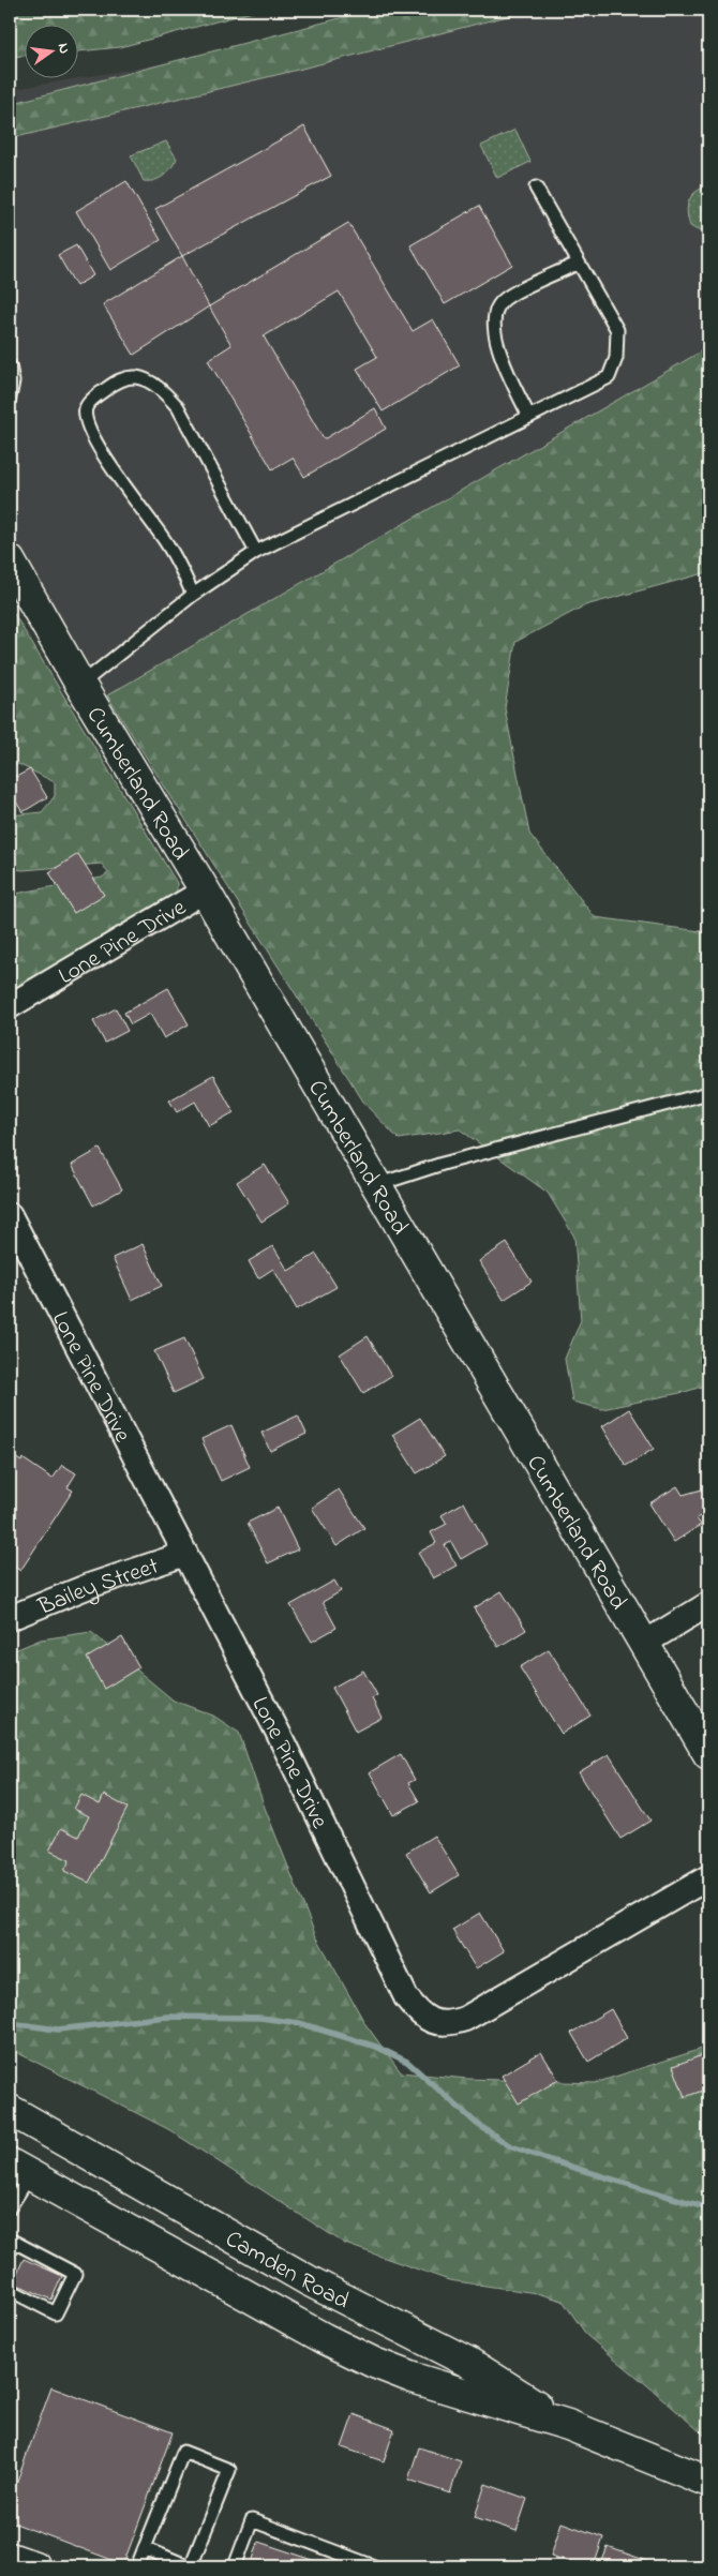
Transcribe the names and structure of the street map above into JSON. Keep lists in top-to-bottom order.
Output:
{
  "streets": {
    "main road": ["Cumberland Road", "Camden Road"],
    "street": ["Lone Pine Drive", "Bailey Street"]
  },
  "crossings": [
    ["Cumberland Road", "Lone Pine Drive"],
    ["Lone Pine Drive", "Bailey Street"]
  ],
  "north": "right"
}
